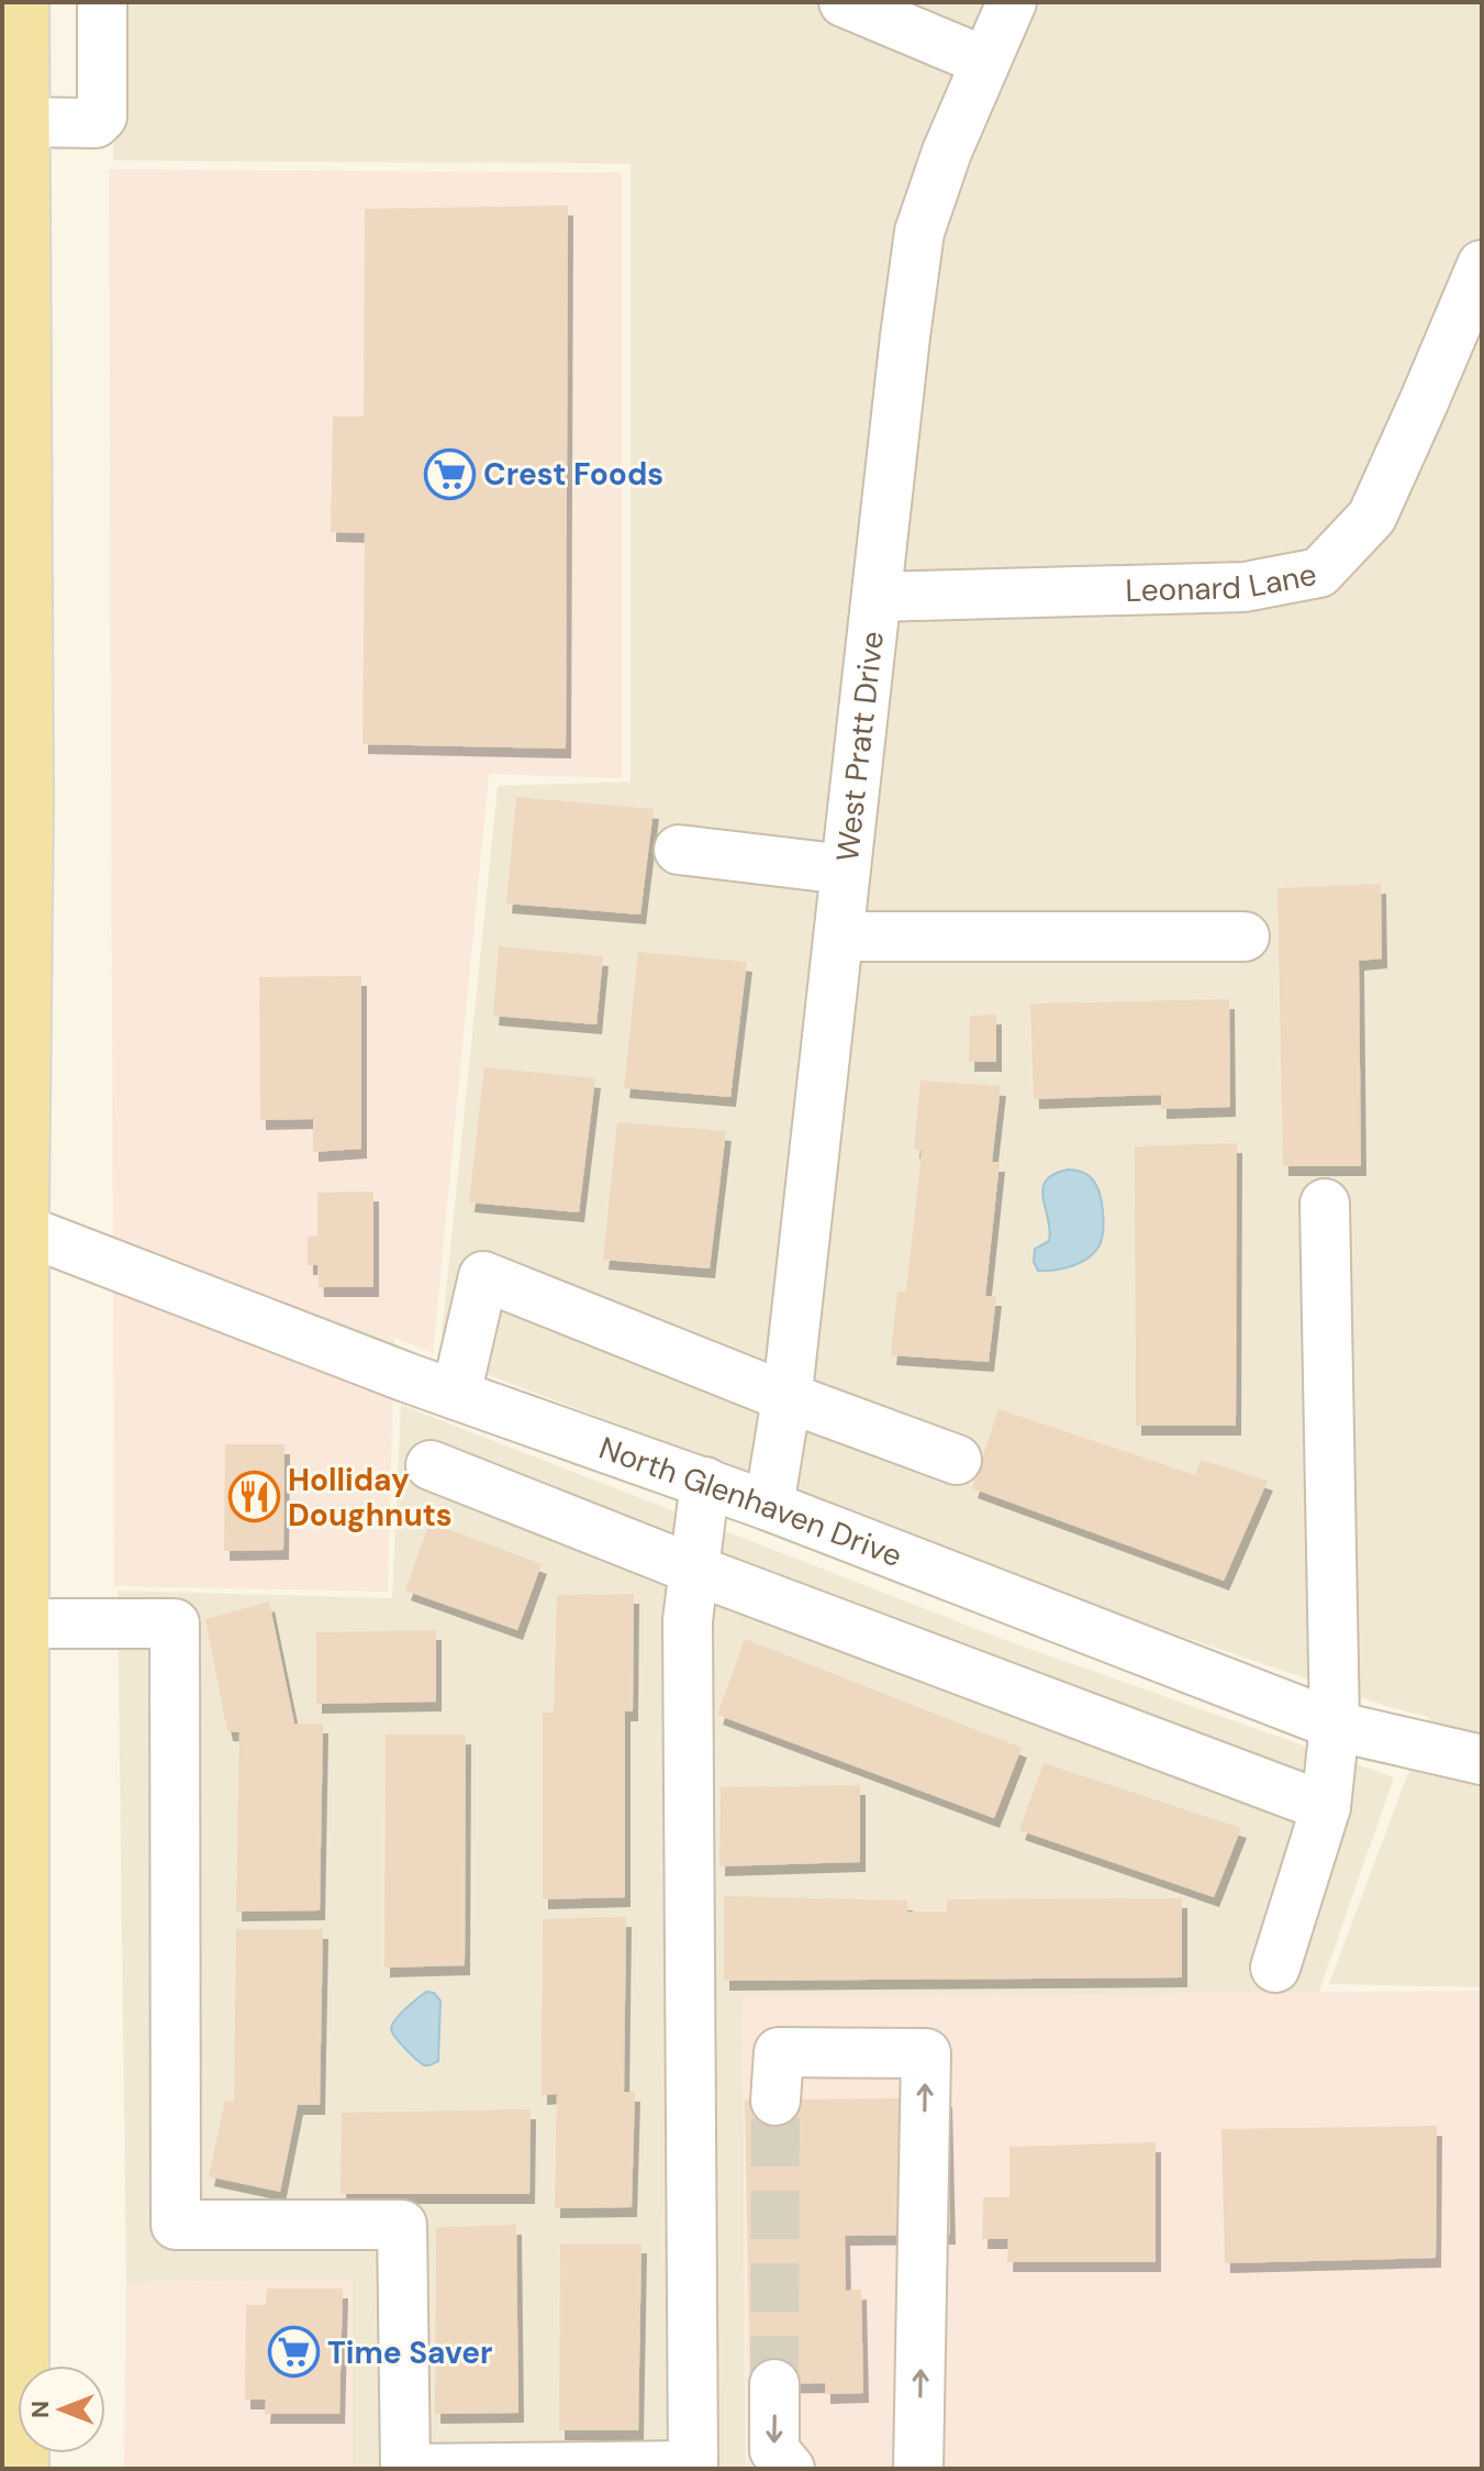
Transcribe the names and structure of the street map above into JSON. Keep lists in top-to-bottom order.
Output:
{
  "streets": {
    "street": ["Leonard Lane", "West Pratt Drive", "North Glenhaven Drive"]
  },
  "crossings": [
    ["Leonard Lane", "West Pratt Drive"],
    ["West Pratt Drive", "North Glenhaven Drive"]
  ],
  "places": {
    "supermarket": ["Crest Foods", "Time Saver"],
    "restaurant": ["Holliday Doughnuts"]
  },
  "north": "left"
}
